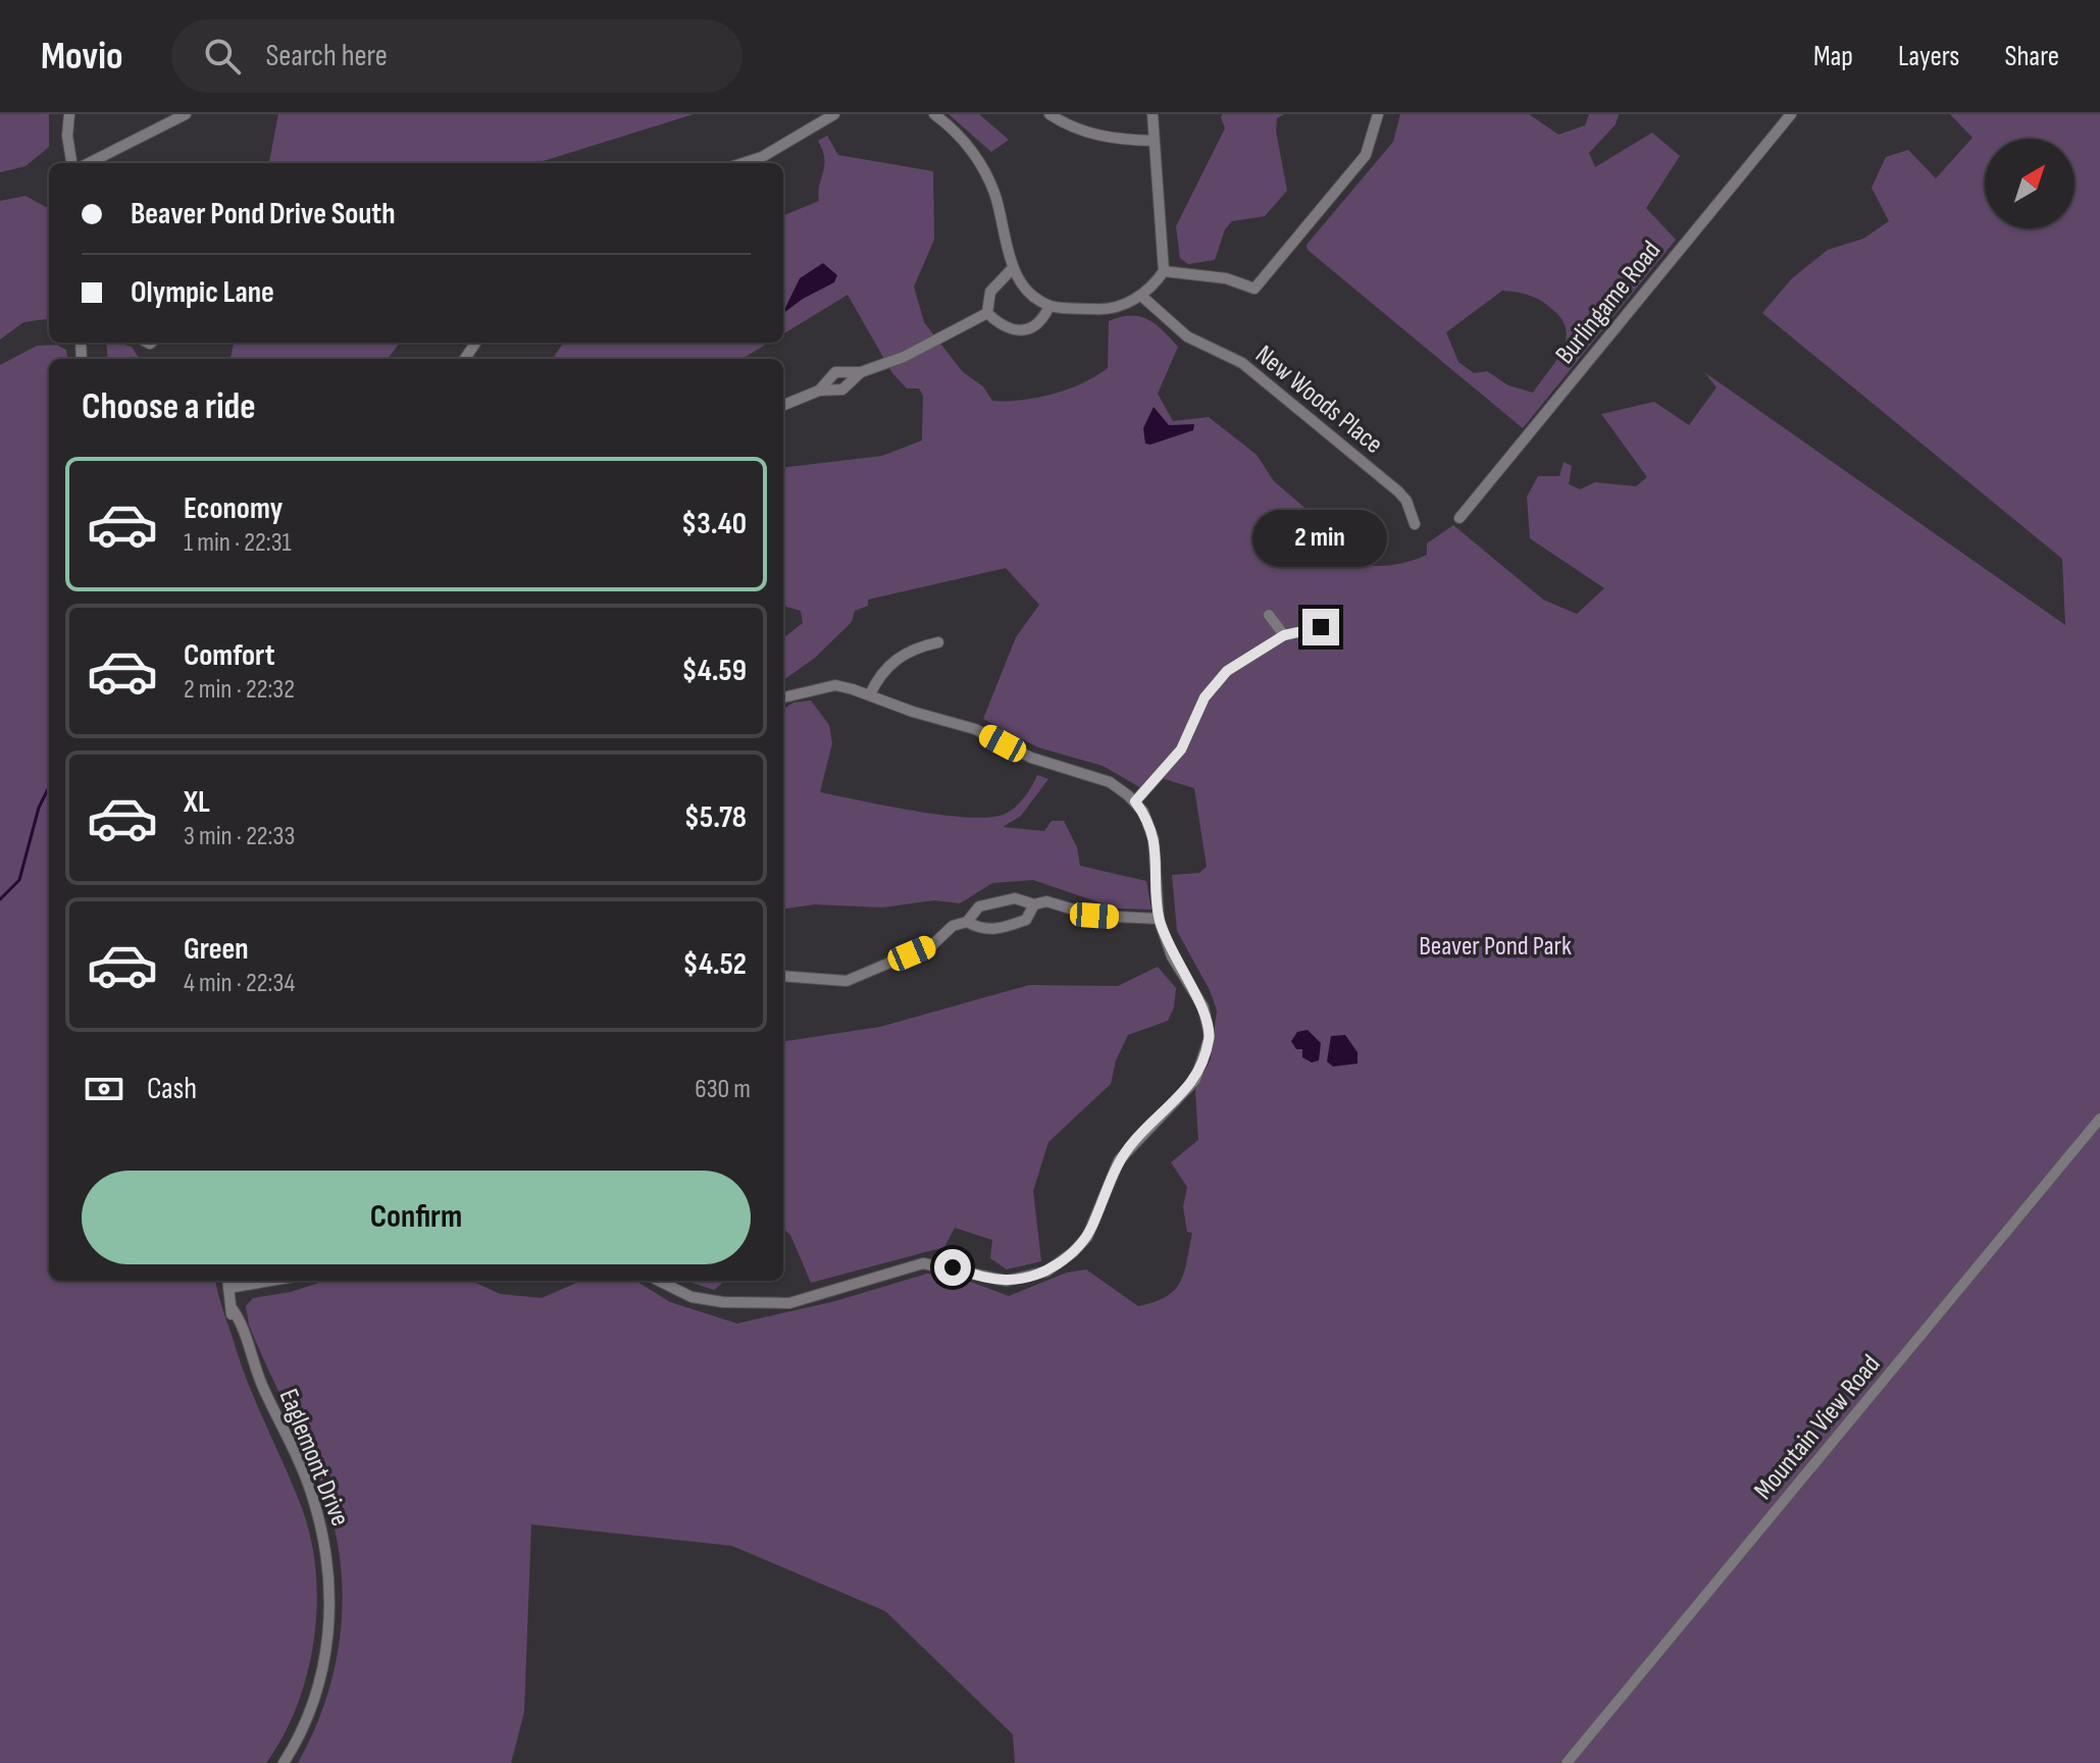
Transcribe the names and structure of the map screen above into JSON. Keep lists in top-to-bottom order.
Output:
{
  "streets": {
    "street": [
      "Burlingame Road",
      "New Woods Place",
      "Mountain View Road",
      "Eaglemont Drive"
    ]
  },
  "parks": ["Beaver Pond Park"],
  "north": "top right",
  "page": {
    "header": "Movio",
    "search": "Search here",
    "nav": ["Map", "Layers", "Share"],
    "banner": ["Beaver Pond Drive South", "Olympic Lane"],
    "heading": "Choose a ride",
    "list": [
      {
        "name": "Economy",
        "note": "1 min · 22:31",
        "value": "$3.40"
      },
      {
        "name": "Comfort",
        "note": "2 min · 22:32",
        "value": "$4.59"
      },
      {
        "name": "XL",
        "note": "3 min · 22:33",
        "value": "$5.78"
      },
      {
        "name": "Green",
        "note": "4 min · 22:34",
        "value": "$4.52"
      }
    ],
    "bubble": "2 min",
    "pay": ["Cash", "630 m"],
    "buttons": "Confirm"
  }
}
